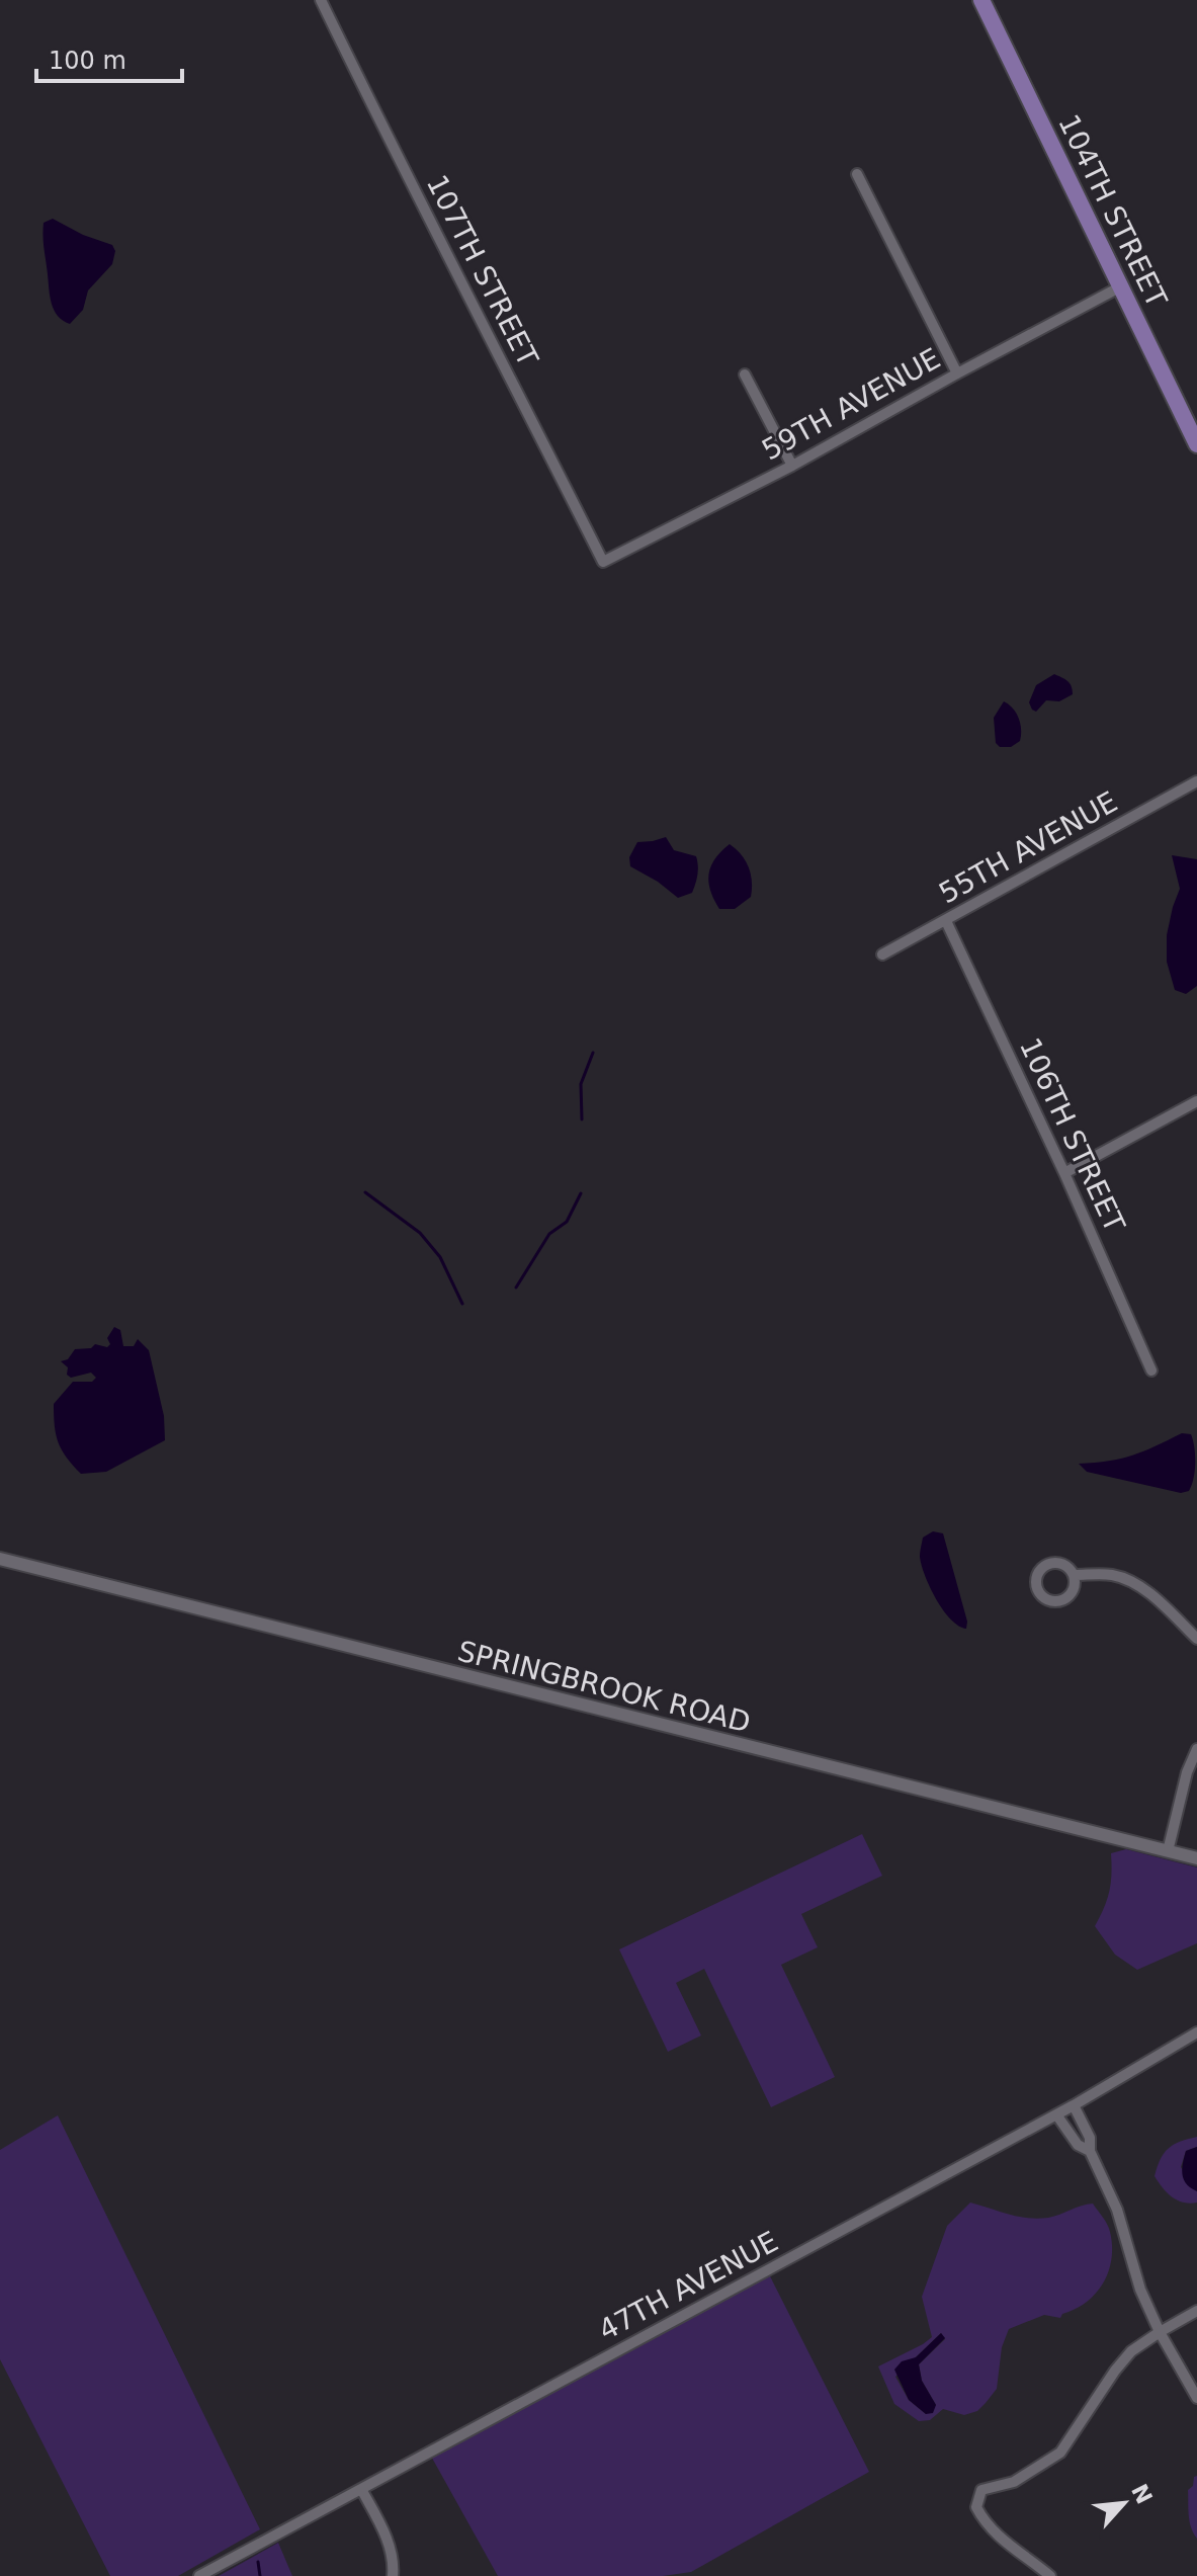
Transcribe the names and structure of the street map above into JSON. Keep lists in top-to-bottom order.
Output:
{
  "streets": {
    "main road": ["104TH STREET"],
    "street": [
      "107TH STREET",
      "59TH AVENUE",
      "55TH AVENUE",
      "106TH STREET",
      "SPRINGBROOK ROAD",
      "47TH AVENUE"
    ]
  },
  "crossings": [
    ["104TH STREET", "59TH AVENUE"],
    ["107TH STREET", "59TH AVENUE"],
    ["55TH AVENUE", "106TH STREET"]
  ],
  "scale_bar": "100 m",
  "north": "top right"
}
